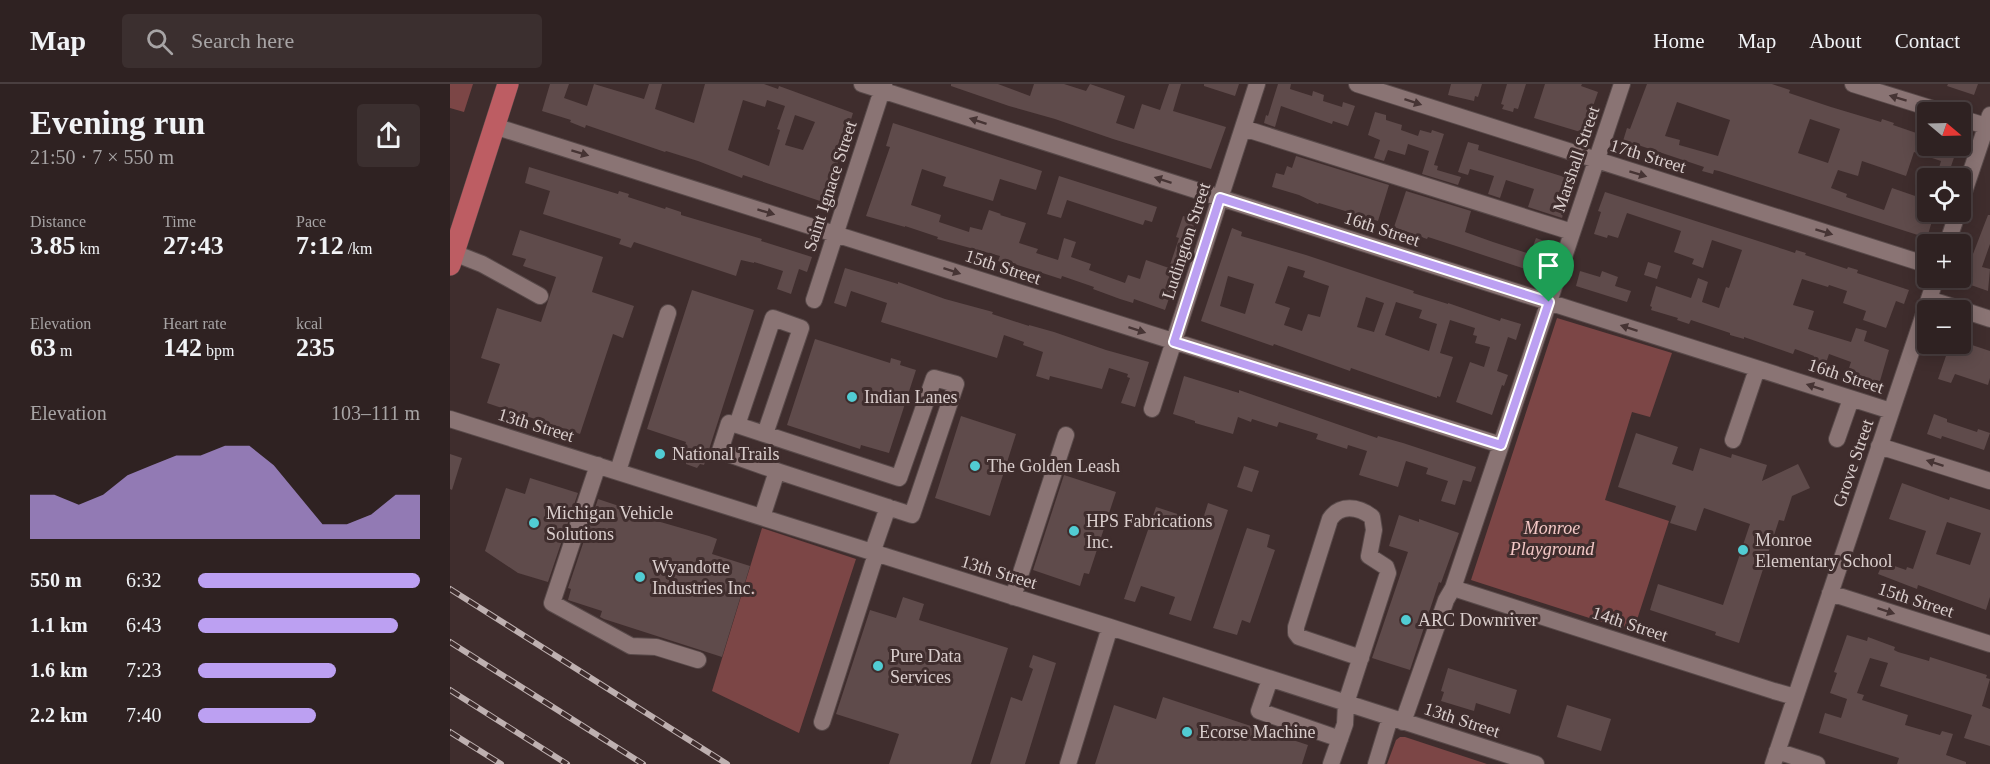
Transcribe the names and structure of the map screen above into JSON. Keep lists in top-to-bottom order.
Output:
{
  "streets": {
    "street": [
      "17th Street",
      "Marshall Street",
      "Saint Ignace Street",
      "16th Street",
      "Ludington Street",
      "15th Street",
      "13th Street",
      "Grove Street",
      "14th Street"
    ]
  },
  "crossings": [
    ["17th Street", "Marshall Street"],
    ["Marshall Street", "16th Street"],
    ["Marshall Street", "15th Street"],
    ["Marshall Street", "13th Street"],
    ["Marshall Street", "14th Street"],
    ["Saint Ignace Street", "16th Street"],
    ["Saint Ignace Street", "15th Street"],
    ["16th Street", "Ludington Street"],
    ["16th Street", "Grove Street"],
    ["Ludington Street", "15th Street"],
    ["15th Street", "Grove Street"],
    ["Grove Street", "14th Street"]
  ],
  "one_way": ["16th Street", "15th Street"],
  "parks": ["Monroe Playground"],
  "places": [
    "Indian Lanes",
    "National Trails",
    "The Golden Leash",
    "Michigan Vehicle Solutions",
    "HPS Fabrications Inc.",
    "Monroe Elementary School",
    "Wyandotte Industries Inc.",
    "ARC Downriver",
    "Pure Data Services",
    "Ecorse Machine"
  ],
  "north": "right",
  "page": {
    "header": "Map",
    "search": "Search here",
    "nav": [
      "Home",
      "Map",
      "About",
      "Contact"
    ],
    "heading": ["Evening run", "21:50 · 7 × 550 m"],
    "map_buttons": ["+", "−"],
    "stats": [
      ["Distance", "3.85 km"],
      ["Time", "27:43"],
      ["Pace", "7:12 /km"],
      ["Elevation", "63 m"],
      ["Heart rate", "142 bpm"],
      ["kcal", "235"]
    ],
    "chart": ["Elevation", "103–111 m"],
    "list": [
      {
        "name": "550 m",
        "note": "6:32"
      },
      {
        "name": "1.1 km",
        "note": "6:43"
      },
      {
        "name": "1.6 km",
        "note": "7:23"
      },
      {
        "name": "2.2 km",
        "note": "7:40"
      }
    ]
  }
}
